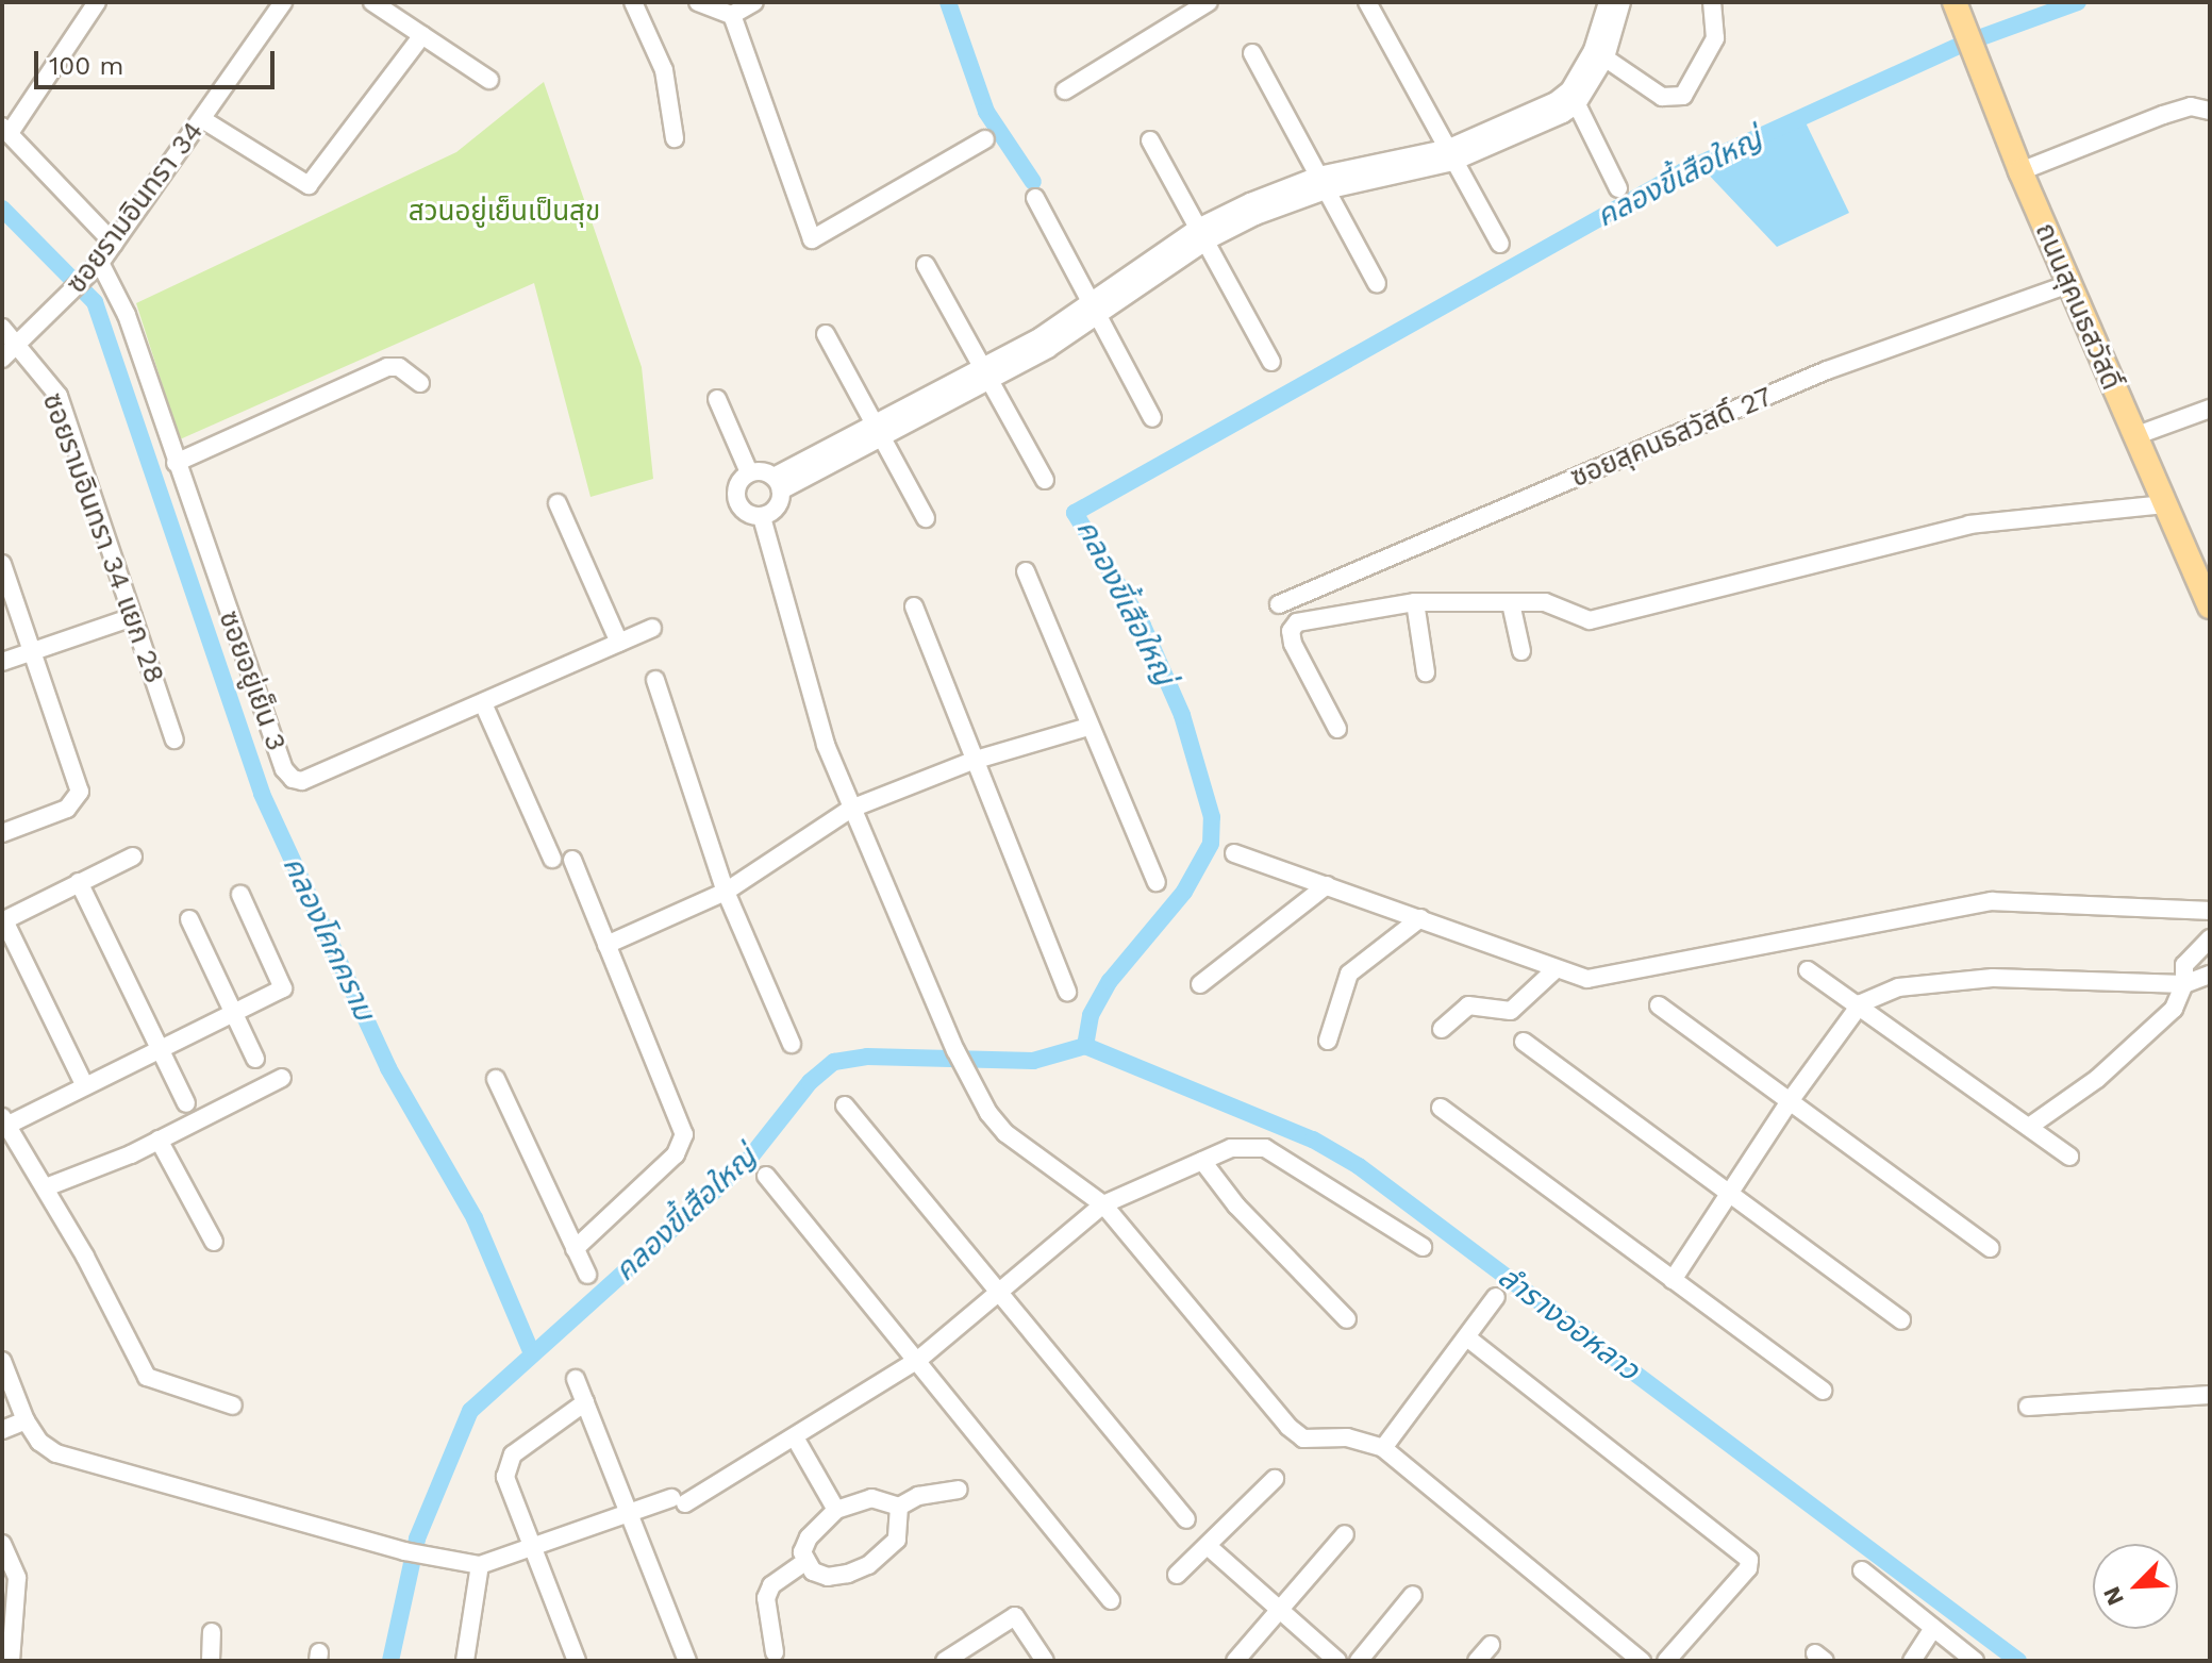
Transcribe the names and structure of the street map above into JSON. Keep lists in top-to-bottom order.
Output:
{
  "streets": {
    "main road": ["ถนนสุคนธสวัสดิ์"],
    "street": [
      "ซอยรามอินทรา 34",
      "ซอยสุคนธสวัสดิ์ 27",
      "ซอยรามอินทรา 34 แยก 28",
      "ซอยอยู่เย็น 3"
    ]
  },
  "crossings": [
    ["ซอยรามอินทรา 34", "ซอยรามอินทรา 34 แยก 28"],
    ["ซอยรามอินทรา 34", "ซอยอยู่เย็น 3"],
    ["ถนนสุคนธสวัสดิ์", "ซอยสุคนธสวัสดิ์ 27"]
  ],
  "water": ["คลองขี้เสือใหญ่", "คลองโคกคราม", "ลำรางออหลาว"],
  "parks": ["สวนอยู่เย็นเป็นสุข"],
  "scale_bar": "100 m",
  "north": "bottom left"
}
